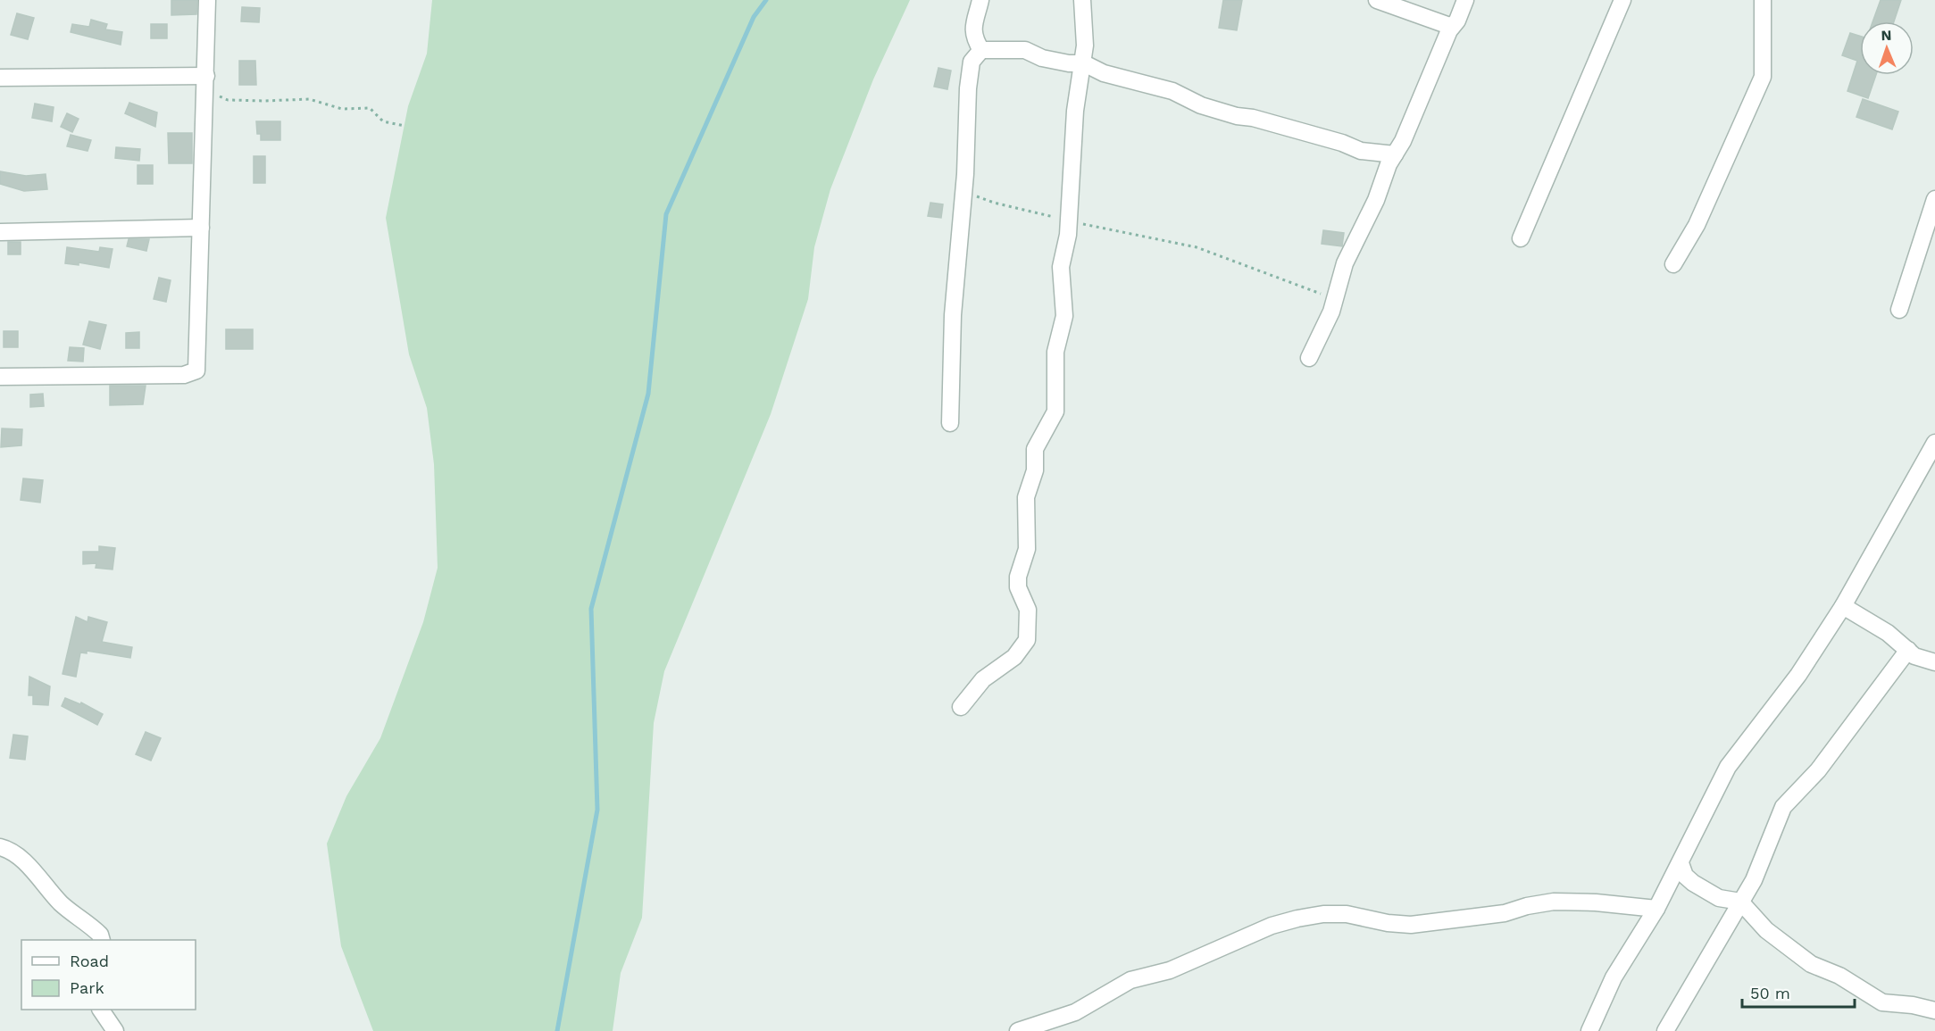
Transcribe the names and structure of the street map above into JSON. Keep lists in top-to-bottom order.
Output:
{
  "legend": ["Road", "Park"],
  "scale_bar": "50 m",
  "north": "top"
}
